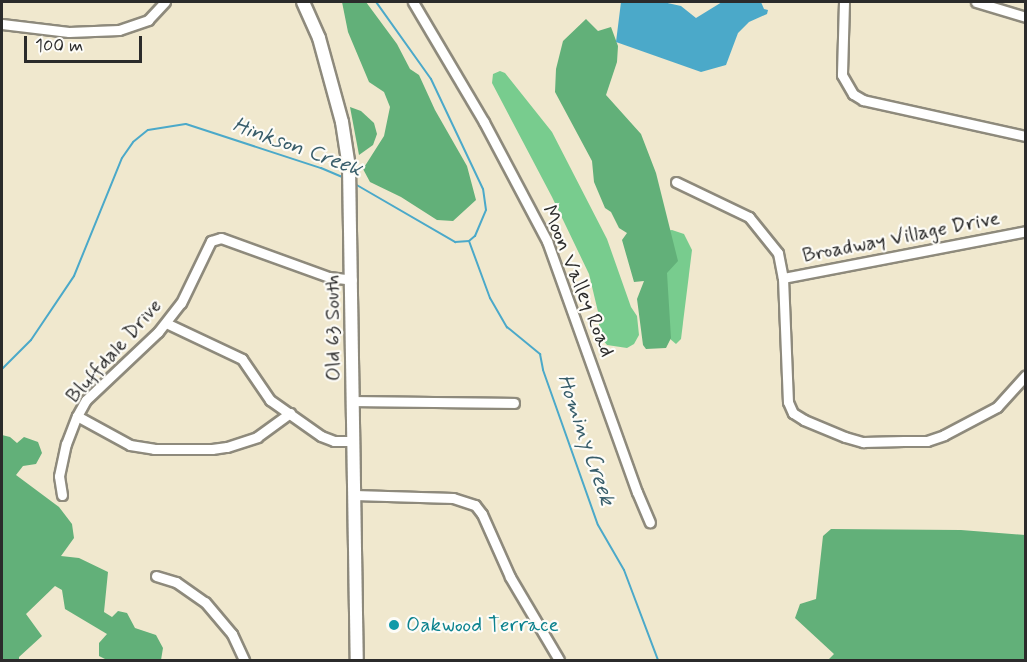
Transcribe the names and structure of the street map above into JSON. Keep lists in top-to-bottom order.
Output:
{
  "streets": {
    "main road": ["Old 63 South"],
    "street": ["Broadway Village Drive", "Moon Valley Road", "Bluffdale Drive"]
  },
  "crossings": [
    ["Old 63 South", "Bluffdale Drive"]
  ],
  "water": ["Hinkson Creek", "Hominy Creek"],
  "places": ["Oakwood Terrace"],
  "scale_bar": "100 m"
}
